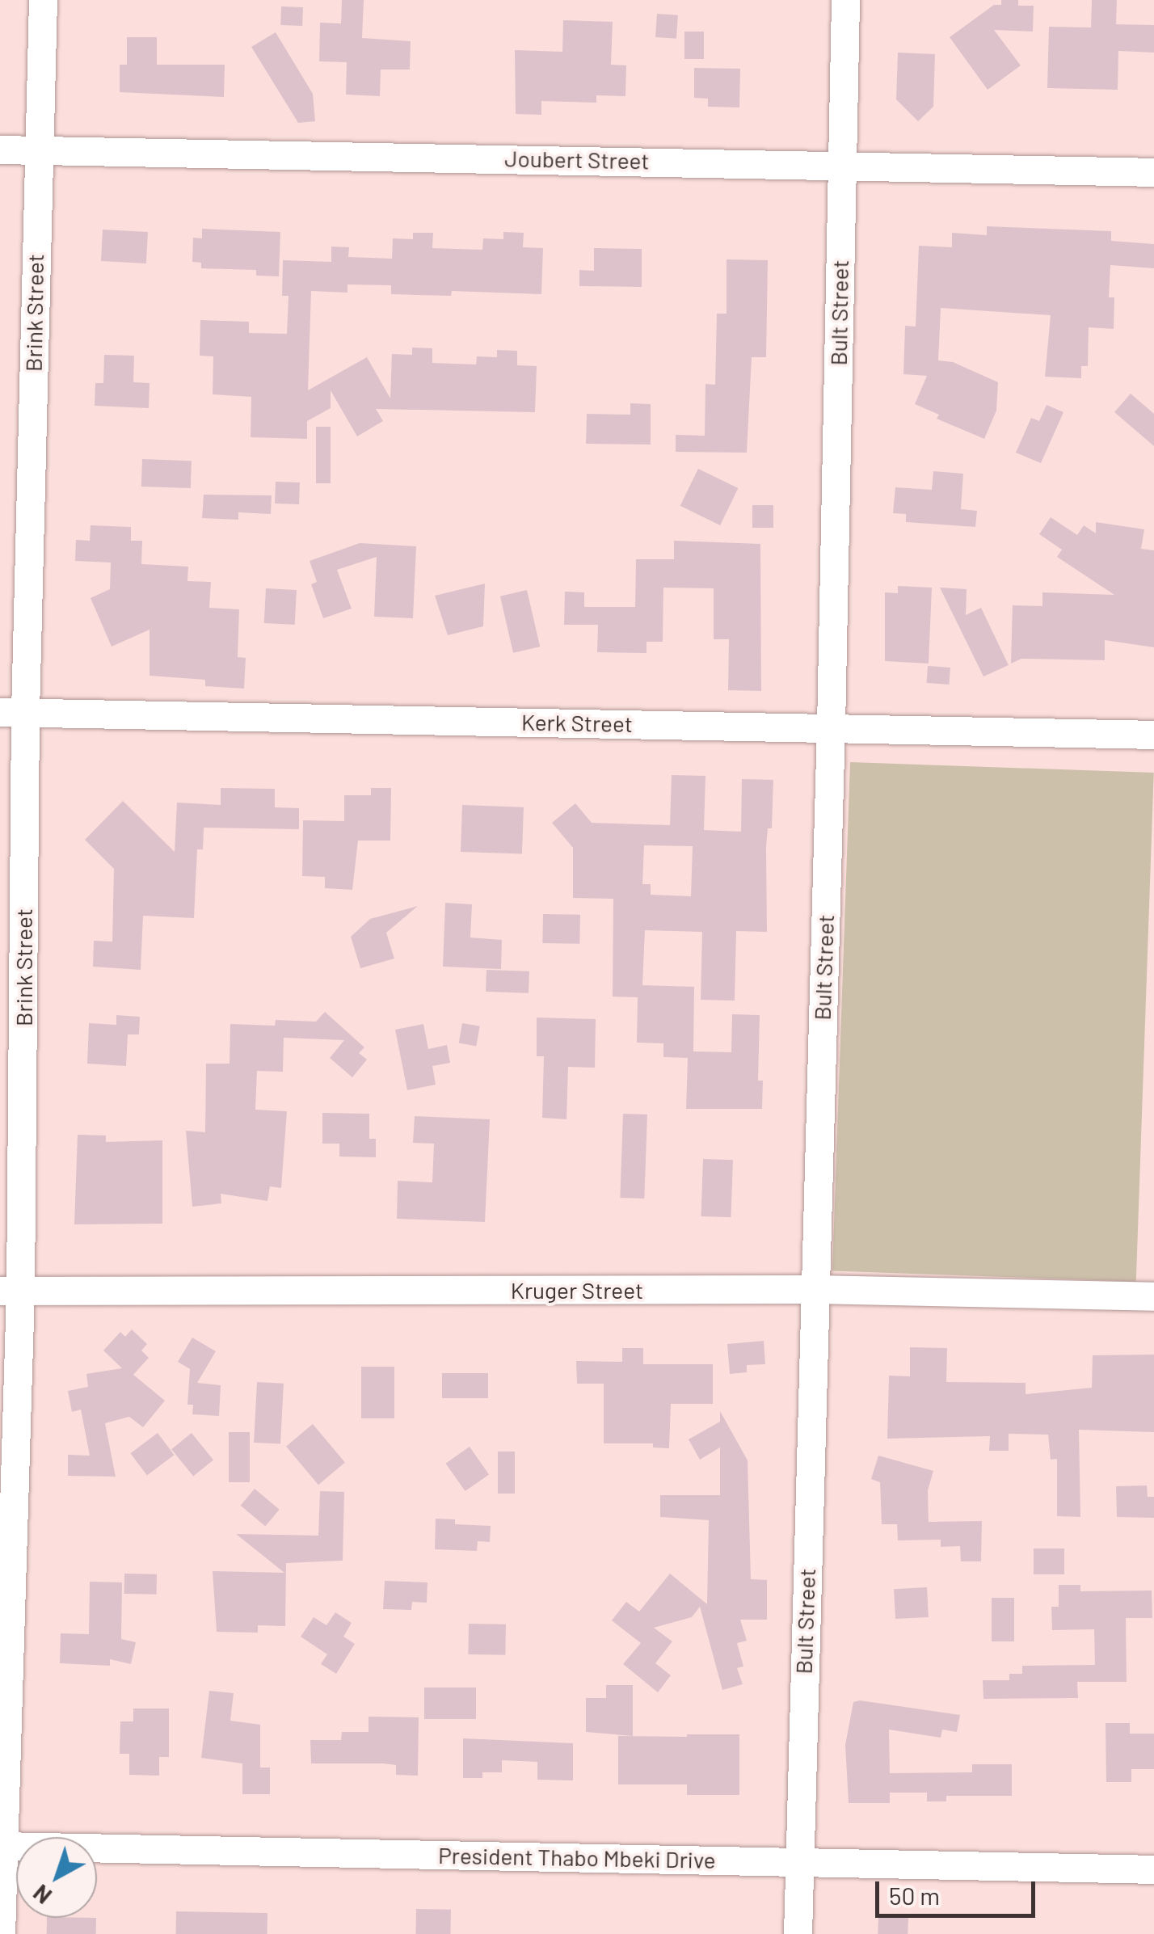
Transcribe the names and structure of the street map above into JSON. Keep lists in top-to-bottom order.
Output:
{
  "streets": {
    "street": [
      "Joubert Street",
      "Brink Street",
      "Bult Street",
      "Kerk Street",
      "Kruger Street",
      "President Thabo Mbeki Drive"
    ]
  },
  "crossings": [
    ["Joubert Street", "Brink Street"],
    ["Joubert Street", "Bult Street"],
    ["Brink Street", "Kerk Street"],
    ["Brink Street", "Kruger Street"],
    ["Brink Street", "President Thabo Mbeki Drive"],
    ["Bult Street", "Kerk Street"],
    ["Bult Street", "Kruger Street"],
    ["Bult Street", "President Thabo Mbeki Drive"]
  ],
  "scale_bar": "50 m",
  "north": "bottom left"
}
